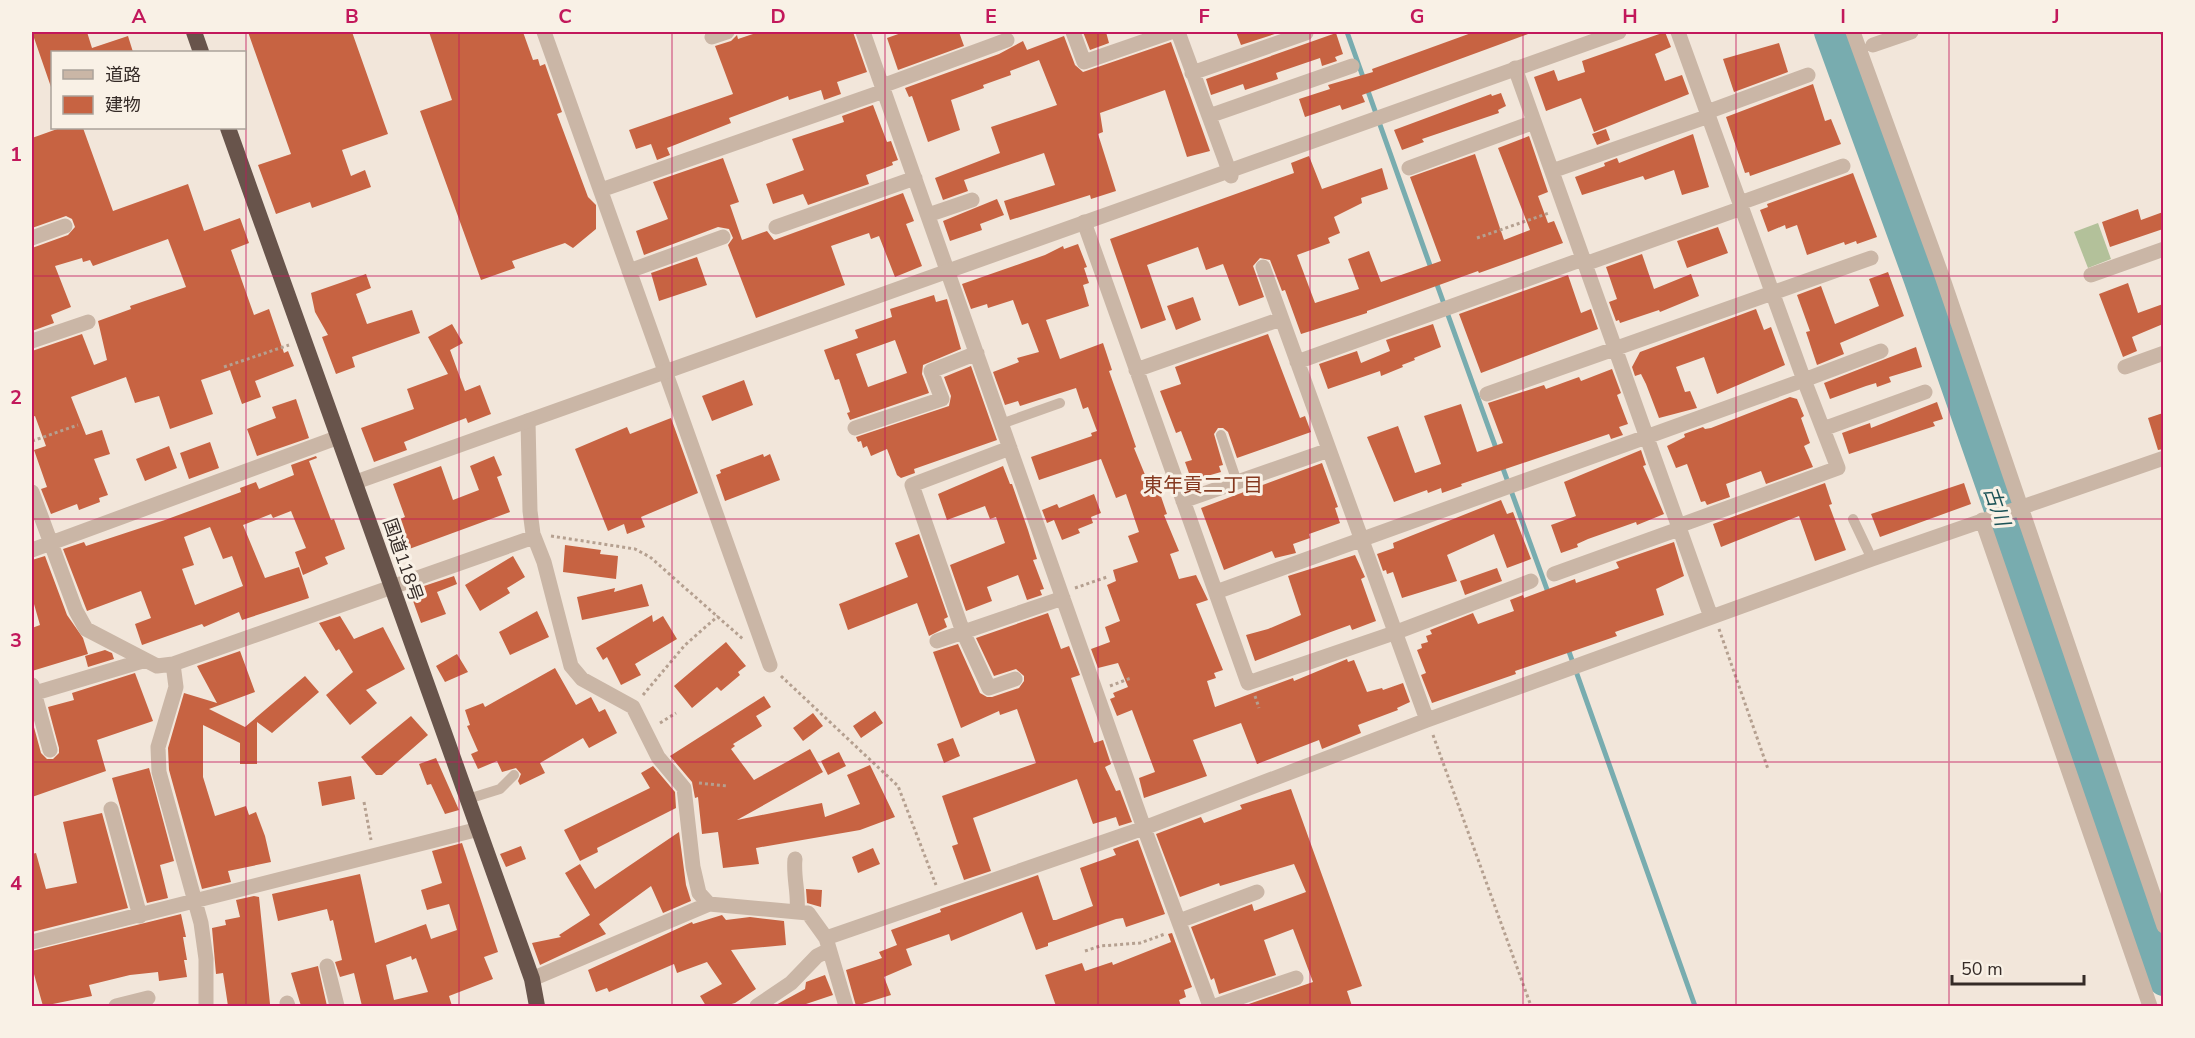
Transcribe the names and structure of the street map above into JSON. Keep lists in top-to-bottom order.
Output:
{
  "streets": {
    "highway": ["国道118号"]
  },
  "districts": ["東年貢二丁目"],
  "water": ["古川"],
  "legend": ["道路", "建物"],
  "scale_bar": "50 m",
  "grid": {
    "columns": [
      "A",
      "B",
      "C",
      "D",
      "E",
      "F",
      "G",
      "H",
      "I",
      "J"
    ],
    "rows": [
      "1",
      "2",
      "3",
      "4"
    ]
  }
}
